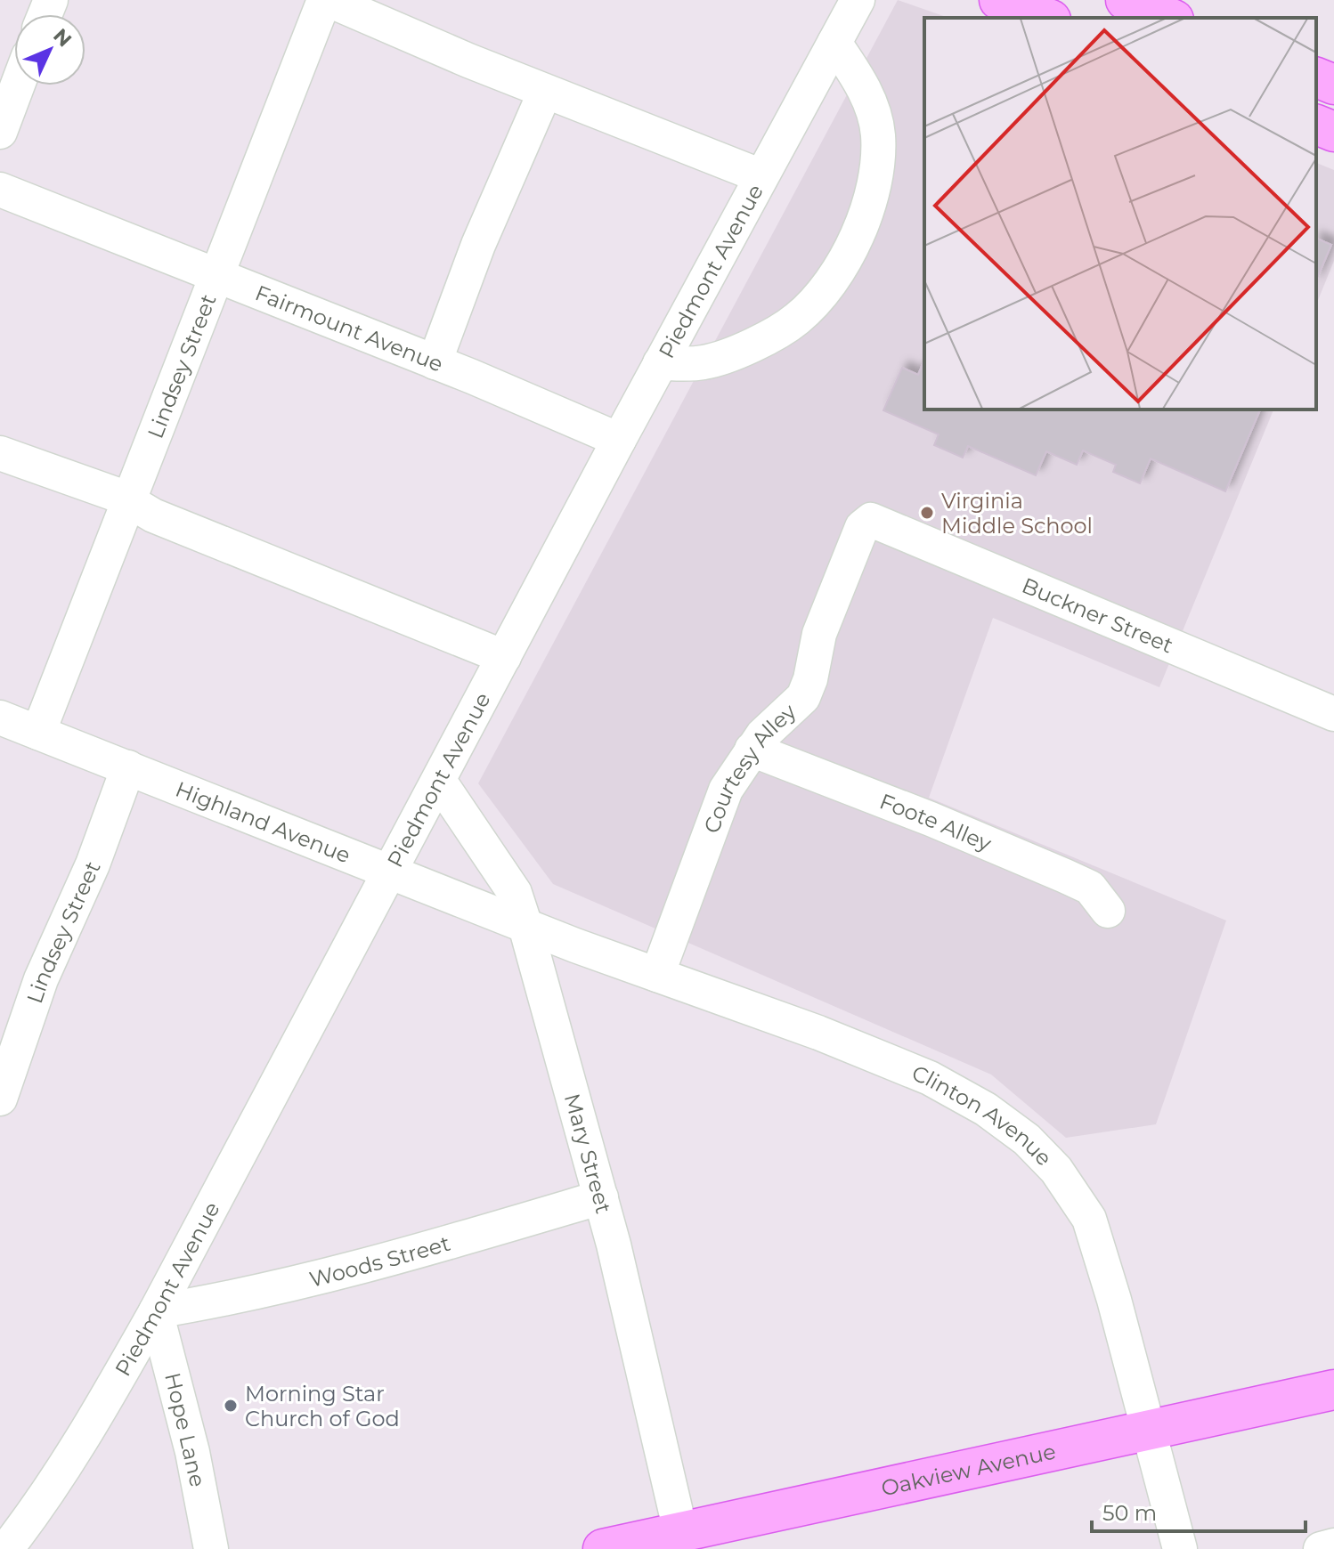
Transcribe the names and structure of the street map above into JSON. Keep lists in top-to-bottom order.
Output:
{
  "streets": {
    "main road": ["Oakview Avenue"],
    "street": [
      "Piedmont Avenue",
      "Fairmount Avenue",
      "Lindsey Street",
      "Buckner Street",
      "Courtesy Alley",
      "Highland Avenue",
      "Foote Alley",
      "Clinton Avenue",
      "Mary Street",
      "Woods Street",
      "Hope Lane"
    ]
  },
  "crossings": [
    ["Piedmont Avenue", "Fairmount Avenue"],
    ["Piedmont Avenue", "Highland Avenue"],
    ["Piedmont Avenue", "Mary Street"],
    ["Piedmont Avenue", "Woods Street"],
    ["Piedmont Avenue", "Hope Lane"],
    ["Fairmount Avenue", "Lindsey Street"],
    ["Lindsey Street", "Highland Avenue"],
    ["Buckner Street", "Courtesy Alley"],
    ["Courtesy Alley", "Foote Alley"],
    ["Courtesy Alley", "Clinton Avenue"],
    ["Highland Avenue", "Clinton Avenue"],
    ["Highland Avenue", "Mary Street"],
    ["Clinton Avenue", "Mary Street"],
    ["Clinton Avenue", "Oakview Avenue"],
    ["Mary Street", "Woods Street"],
    ["Mary Street", "Oakview Avenue"],
    ["Woods Street", "Hope Lane"]
  ],
  "places": ["Virginia Middle School", "Morning Star Church of God"],
  "scale_bar": "50 m",
  "north": "top right"
}
